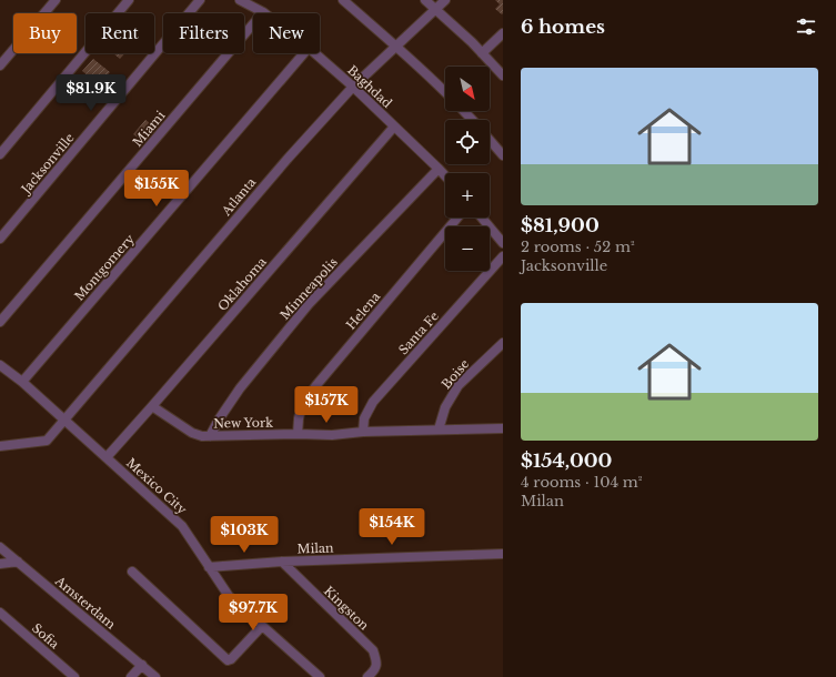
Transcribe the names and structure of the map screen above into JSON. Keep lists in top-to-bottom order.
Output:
{
  "streets": {
    "street": [
      "Baghdad",
      "Miami",
      "Jacksonville",
      "Atlanta",
      "Montgomery",
      "Oklahoma",
      "Minneapolis",
      "Helena",
      "Santa Fe",
      "Boise",
      "New York",
      "Mexico City",
      "Milan",
      "Amsterdam",
      "Kingston",
      "Sofia"
    ]
  },
  "crossings": [
    ["Baghdad", "Miami"],
    ["Baghdad", "Atlanta"],
    ["Baghdad", "Oklahoma"],
    ["Baghdad", "Minneapolis"],
    ["Atlanta", "Mexico City"],
    ["Montgomery", "Mexico City"],
    ["Oklahoma", "New York"],
    ["Oklahoma", "Mexico City"],
    ["Minneapolis", "New York"],
    ["Helena", "New York"],
    ["Santa Fe", "New York"],
    ["Boise", "New York"],
    ["Mexico City", "Milan"],
    ["Milan", "Kingston"]
  ],
  "north": "bottom right",
  "page": {
    "heading": "6 homes",
    "chip": [
      "Buy",
      "Rent",
      "Filters",
      "New"
    ],
    "list": [
      {
        "name": "$81,900",
        "note": "2 rooms · 52 m² · Jacksonville"
      },
      {
        "name": "$154,000",
        "note": "4 rooms · 104 m² · Milan"
      }
    ],
    "map_buttons": ["+", "−"],
    "price": [
      "$81.9K",
      "$155K",
      "$157K",
      "$154K",
      "$103K",
      "$97.7K"
    ]
  }
}
